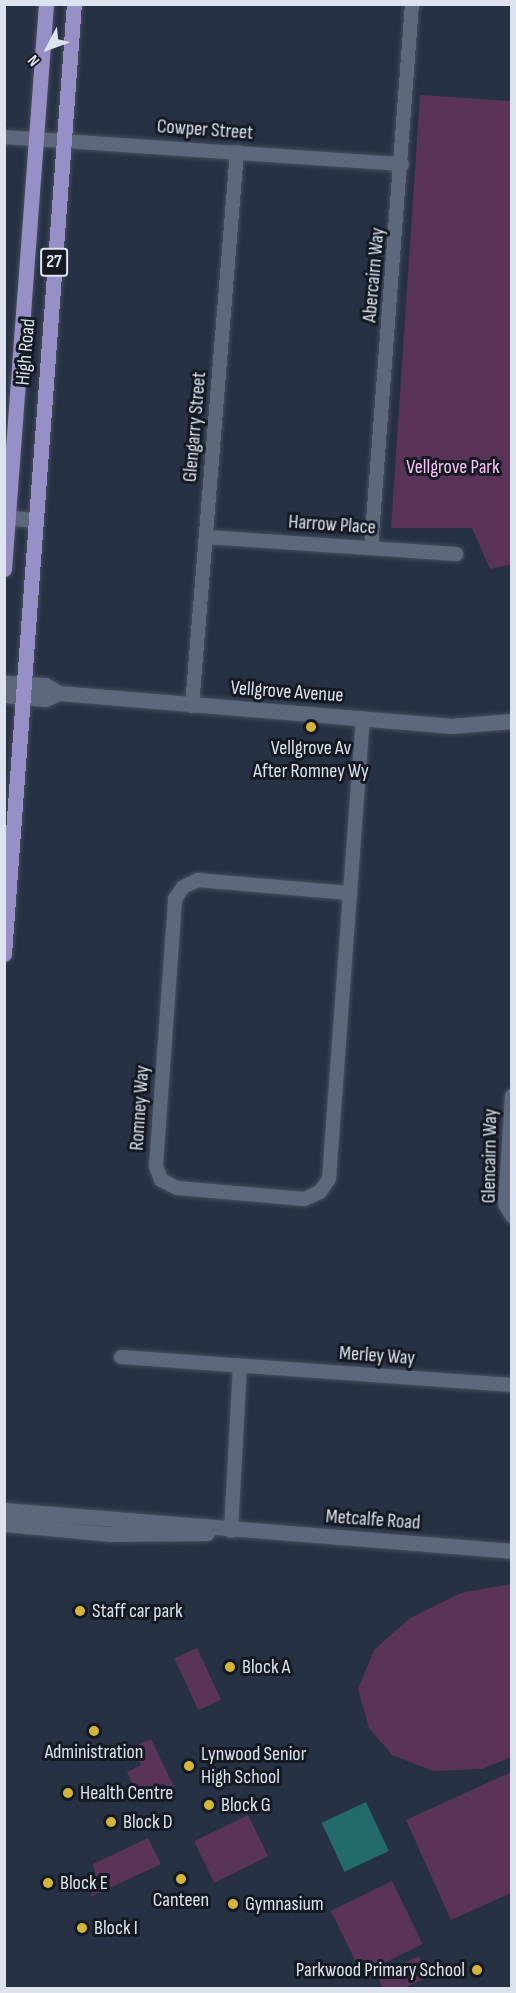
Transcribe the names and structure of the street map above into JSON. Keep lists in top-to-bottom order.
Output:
{
  "streets": {
    "main road": [
      "27",
      "High Road",
      "Vellgrove Avenue",
      "Metcalfe Road"
    ],
    "street": [
      "Cowper Street",
      "Abercairn Way",
      "Glengarry Street",
      "Harrow Place",
      "Romney Way",
      "Glencairn Way",
      "Merley Way"
    ]
  },
  "crossings": [
    ["Cowper Street", "Abercairn Way"],
    ["Cowper Street", "High Road"],
    ["Cowper Street", "Glengarry Street"],
    ["Abercairn Way", "Harrow Place"],
    ["High Road", "Vellgrove Avenue"],
    ["Glengarry Street", "Harrow Place"],
    ["Glengarry Street", "Vellgrove Avenue"],
    ["Vellgrove Avenue", "Romney Way"]
  ],
  "parks": ["Vellgrove Park"],
  "places": [
    "Vellgrove Av After Romney Wy",
    "Staff car park",
    "Block A",
    "Administration",
    "Lynwood Senior High School",
    "Health Centre",
    "Block G",
    "Block D",
    "Canteen",
    "Block E",
    "Gymnasium",
    "Block I",
    "Parkwood Primary School"
  ],
  "north": "bottom left"
}
